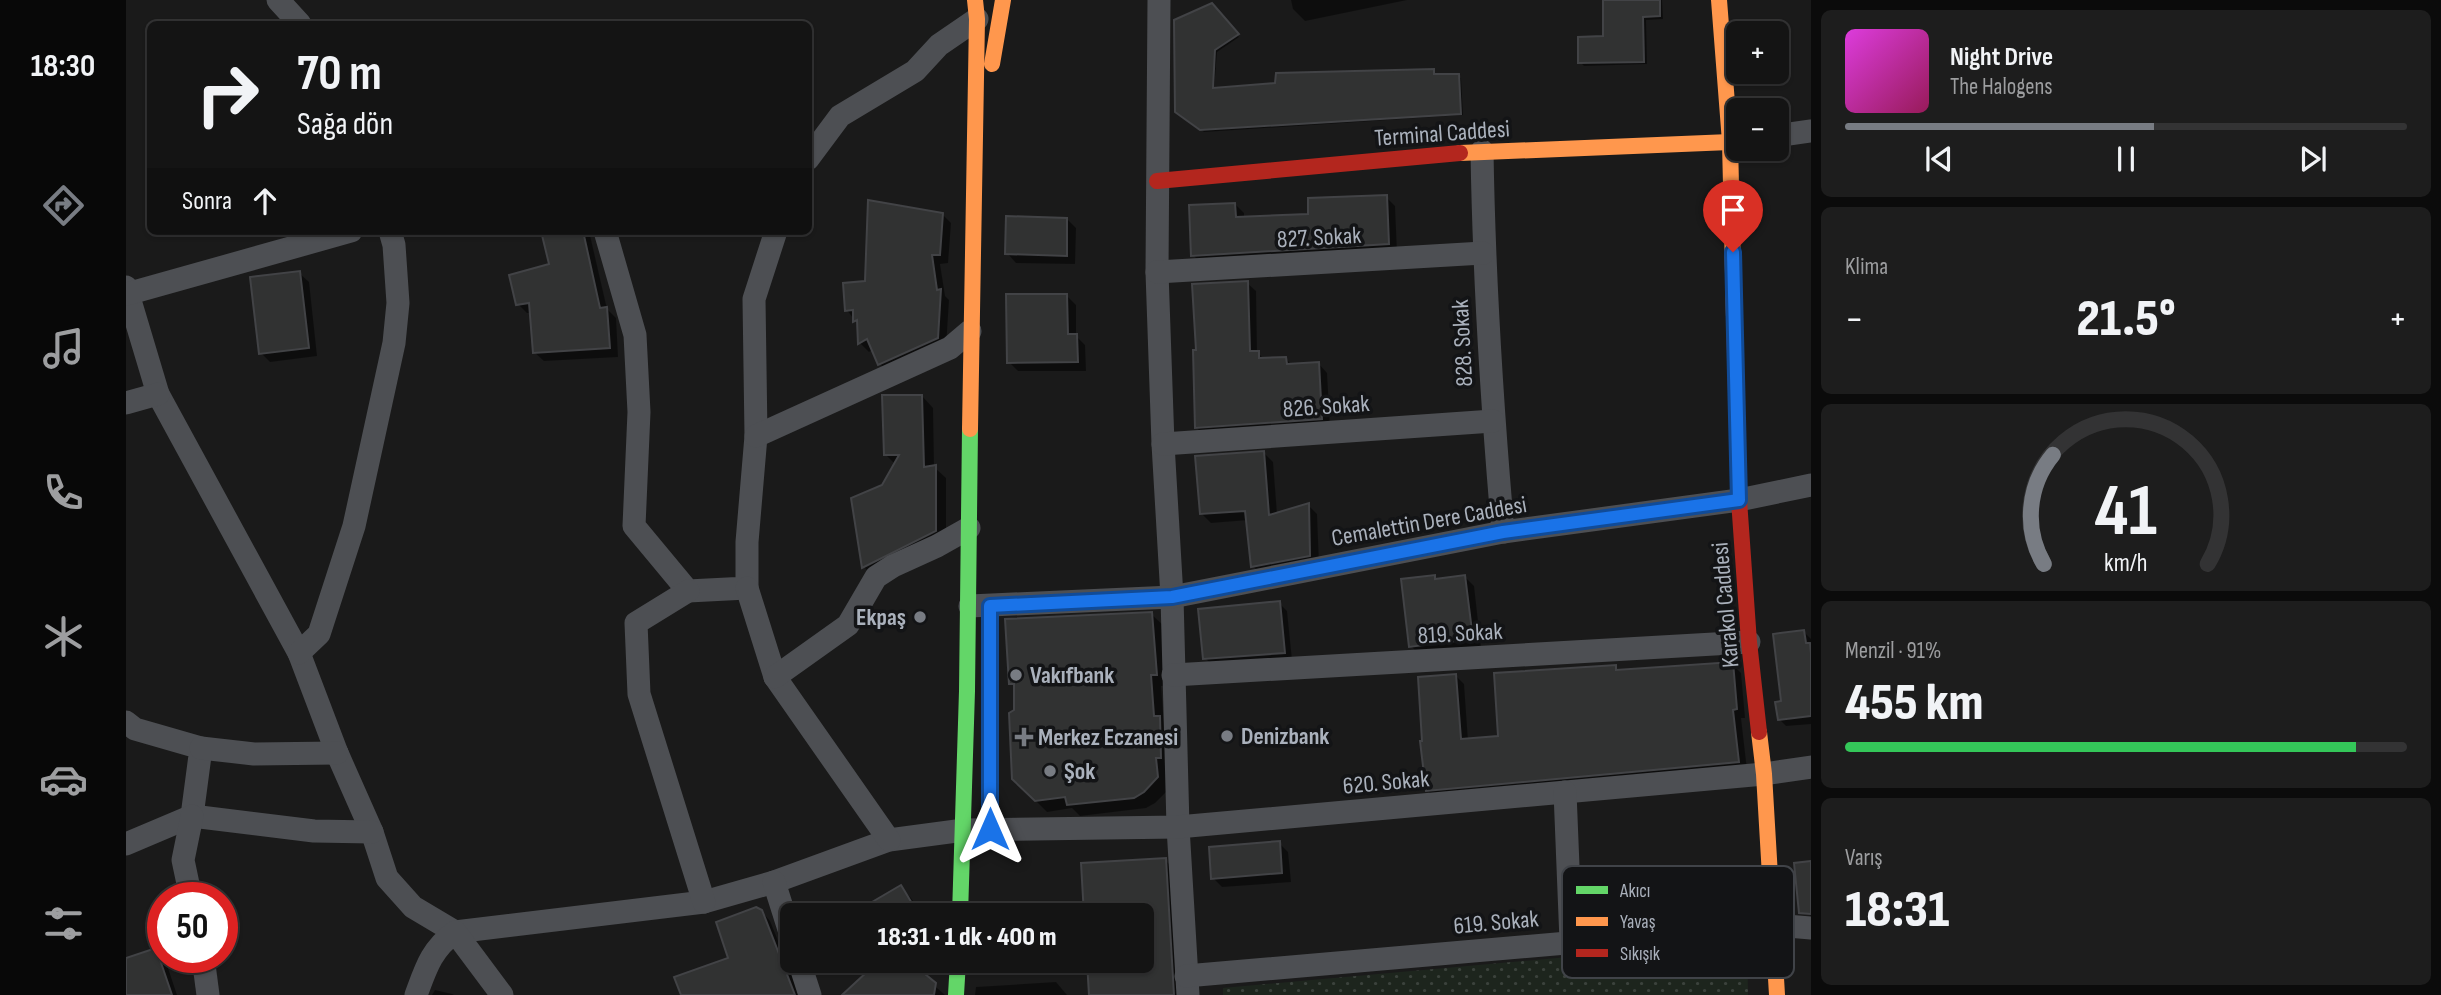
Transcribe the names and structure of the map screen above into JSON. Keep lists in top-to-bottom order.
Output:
{
  "streets": {
    "main road": ["Terminal Caddesi", "Karakol Caddesi"],
    "street": [
      "827. Sokak",
      "828. Sokak",
      "826. Sokak",
      "Cemalettin Dere Caddesi",
      "819. Sokak",
      "620. Sokak",
      "619. Sokak"
    ]
  },
  "crossings": [
    ["Terminal Caddesi", "828. Sokak"],
    ["827. Sokak", "828. Sokak"],
    ["828. Sokak", "826. Sokak"],
    ["828. Sokak", "Cemalettin Dere Caddesi"],
    ["Cemalettin Dere Caddesi", "Karakol Caddesi"],
    ["Karakol Caddesi", "819. Sokak"],
    ["Karakol Caddesi", "620. Sokak"]
  ],
  "places": {
    "other": [
      "Ekpaş",
      "Vakıfbank",
      "Denizbank",
      "Şok"
    ],
    "health": ["Merkez Eczanesi"]
  },
  "legend": ["Akıcı", "Yavaş", "Sıkışık"],
  "page": {
    "tabs": "18:30",
    "map_buttons": ["+", "−"],
    "turn": ["70 m", "Sağa dön"],
    "song": ["Night Drive", "The Halogens"],
    "then": "Sonra",
    "tile": [
      "Klima",
      ["Menzil · 91%", "455 km"],
      ["Varış", "18:31"]
    ],
    "heat": ["−", "21.5°", "+"],
    "limit": "50",
    "trip": "18:31 · 1 dk · 400 m",
    "gauge": ["41", "km/h"]
  }
}
